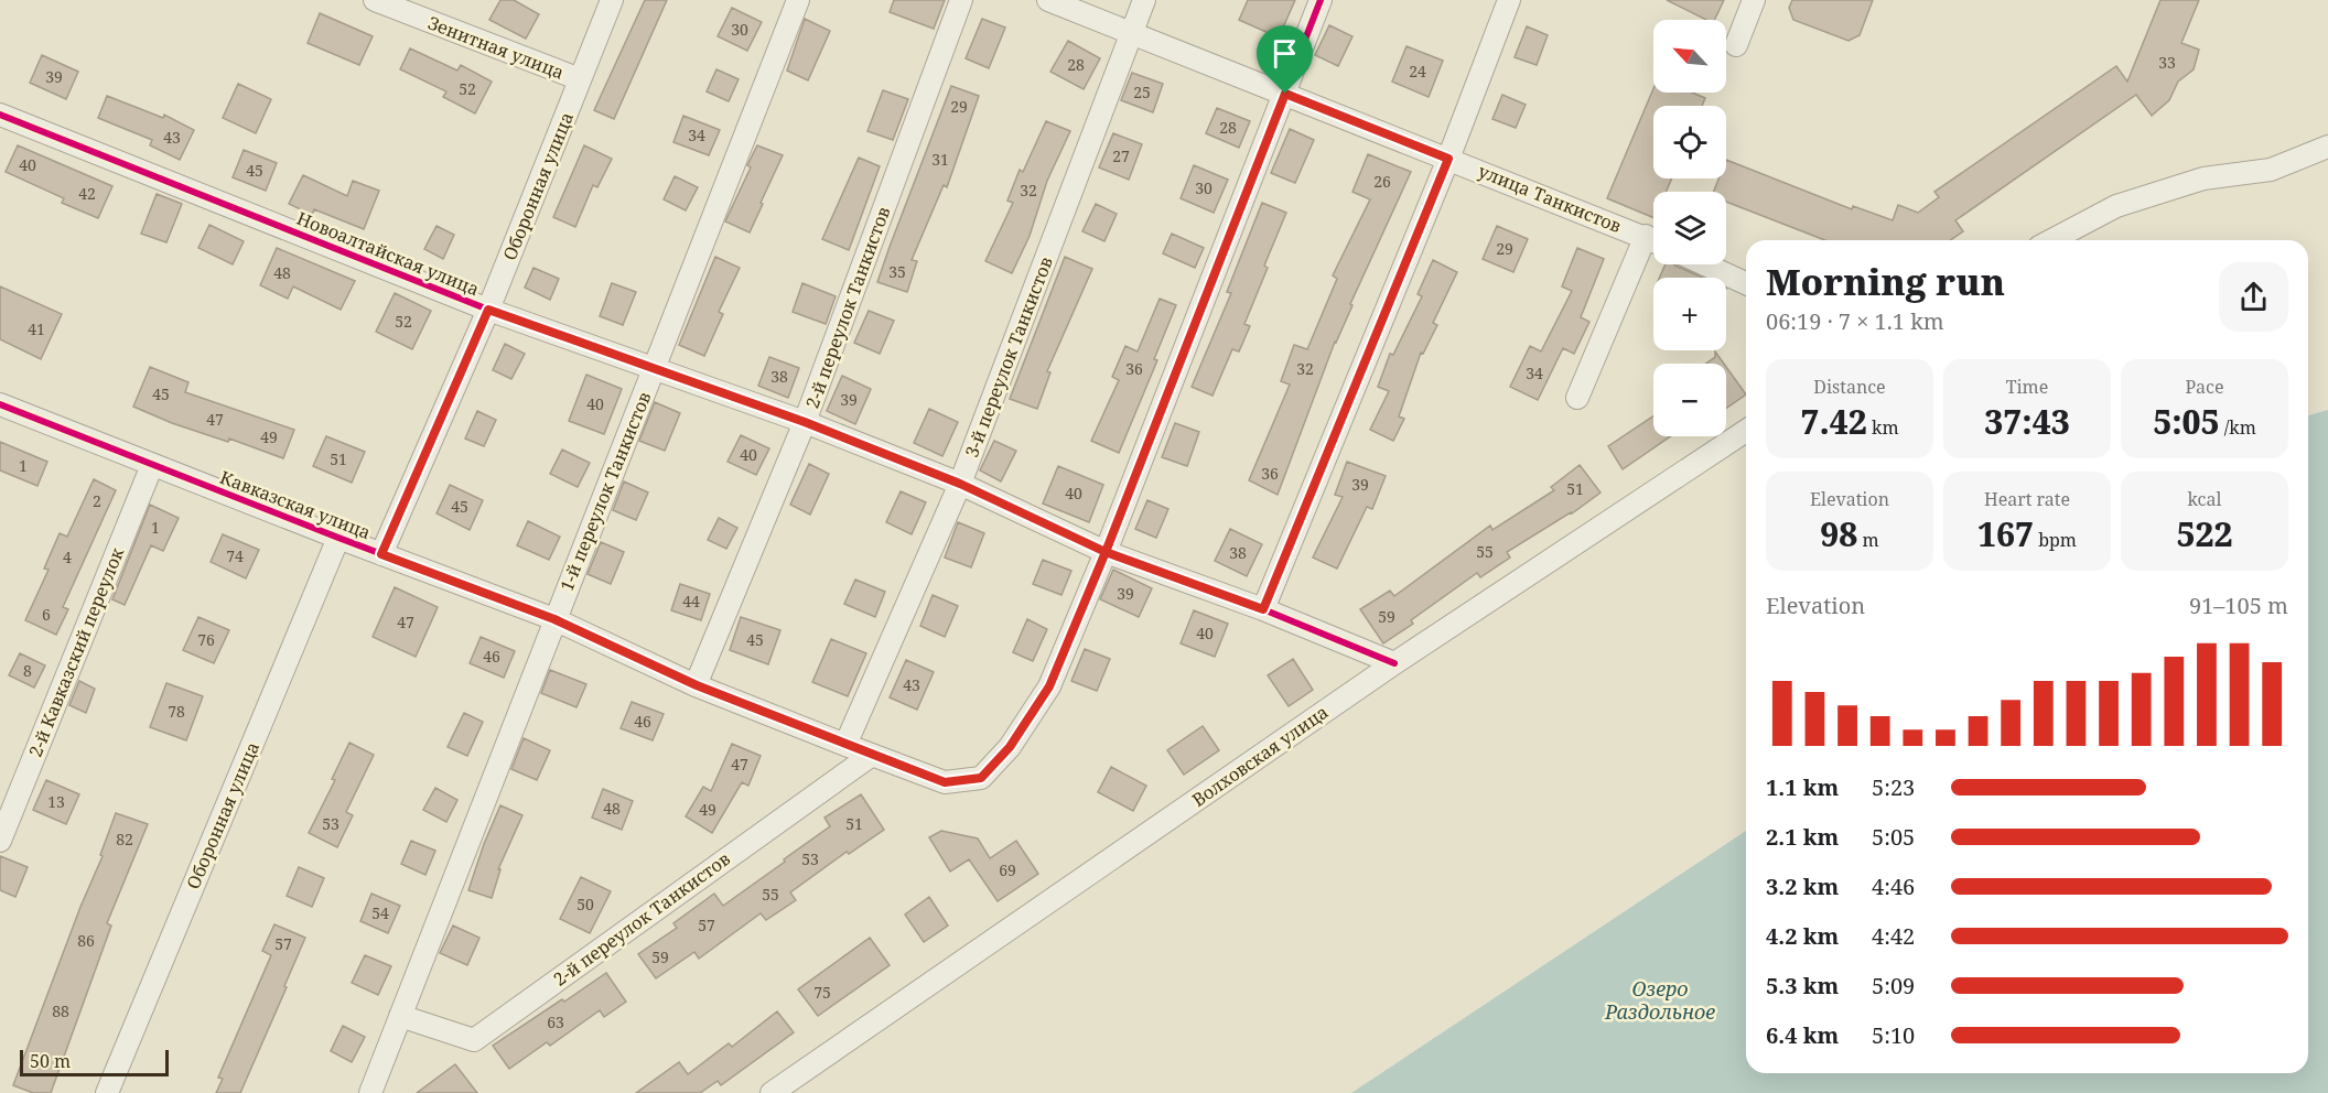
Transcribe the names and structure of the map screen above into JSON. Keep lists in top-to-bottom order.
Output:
{
  "streets": {
    "street": [
      "Зенитная улица",
      "Оборонная улица",
      "улица Танкистов",
      "Новоалтайская улица",
      "2-й переулок Танкистов",
      "3-й переулок Танкистов",
      "1-й переулок Танкистов",
      "Кавказская улица",
      "2-й Кавказский переулок",
      "Волховская улица"
    ]
  },
  "crossings": [
    ["Зенитная улица", "Оборонная улица"],
    ["Оборонная улица", "Новоалтайская улица"],
    ["Оборонная улица", "Кавказская улица"],
    ["улица Танкистов", "3-й переулок Танкистов"],
    ["улица Танкистов", "Кавказская улица"],
    ["Новоалтайская улица", "2-й переулок Танкистов"],
    ["Новоалтайская улица", "3-й переулок Танкистов"],
    ["Новоалтайская улица", "1-й переулок Танкистов"],
    ["Новоалтайская улица", "Кавказская улица"],
    ["Новоалтайская улица", "Волховская улица"],
    ["2-й переулок Танкистов", "1-й переулок Танкистов"],
    ["2-й переулок Танкистов", "Кавказская улица"],
    ["3-й переулок Танкистов", "Кавказская улица"],
    ["1-й переулок Танкистов", "Кавказская улица"],
    ["Кавказская улица", "2-й Кавказский переулок"]
  ],
  "water": ["Озеро Раздольное"],
  "house_numbers": [
    "30",
    "33",
    "28",
    "24",
    "39",
    "52",
    "25",
    "29",
    "28",
    "34",
    "43",
    "27",
    "31",
    "40",
    "45",
    "26",
    "30",
    "32",
    "42",
    "29",
    "35",
    "48",
    "52",
    "41",
    "36",
    "32",
    "34",
    "38",
    "45",
    "39",
    "40",
    "47",
    "49",
    "40",
    "51",
    "1",
    "36",
    "39",
    "51",
    "40",
    "2",
    "45",
    "1",
    "55",
    "38",
    "74",
    "4",
    "39",
    "44",
    "6",
    "59",
    "47",
    "40",
    "76",
    "45",
    "46",
    "8",
    "43",
    "78",
    "46",
    "47",
    "13",
    "48",
    "49",
    "53",
    "51",
    "82",
    "53",
    "69",
    "55",
    "50",
    "54",
    "57",
    "86",
    "57",
    "59",
    "75",
    "88",
    "63"
  ],
  "scale_bar": "50 m",
  "north": "top left",
  "page": {
    "map_buttons": ["+", "−"],
    "heading": ["Morning run", "06:19 · 7 × 1.1 km"],
    "stats": [
      ["Distance", "7.42 km"],
      ["Time", "37:43"],
      ["Pace", "5:05 /km"],
      ["Elevation", "98 m"],
      ["Heart rate", "167 bpm"],
      ["kcal", "522"]
    ],
    "chart": ["Elevation", "91–105 m"],
    "list": [
      {
        "name": "1.1 km",
        "note": "5:23"
      },
      {
        "name": "2.1 km",
        "note": "5:05"
      },
      {
        "name": "3.2 km",
        "note": "4:46"
      },
      {
        "name": "4.2 km",
        "note": "4:42"
      },
      {
        "name": "5.3 km",
        "note": "5:09"
      },
      {
        "name": "6.4 km",
        "note": "5:10"
      }
    ],
    "scale": "50 m"
  }
}
